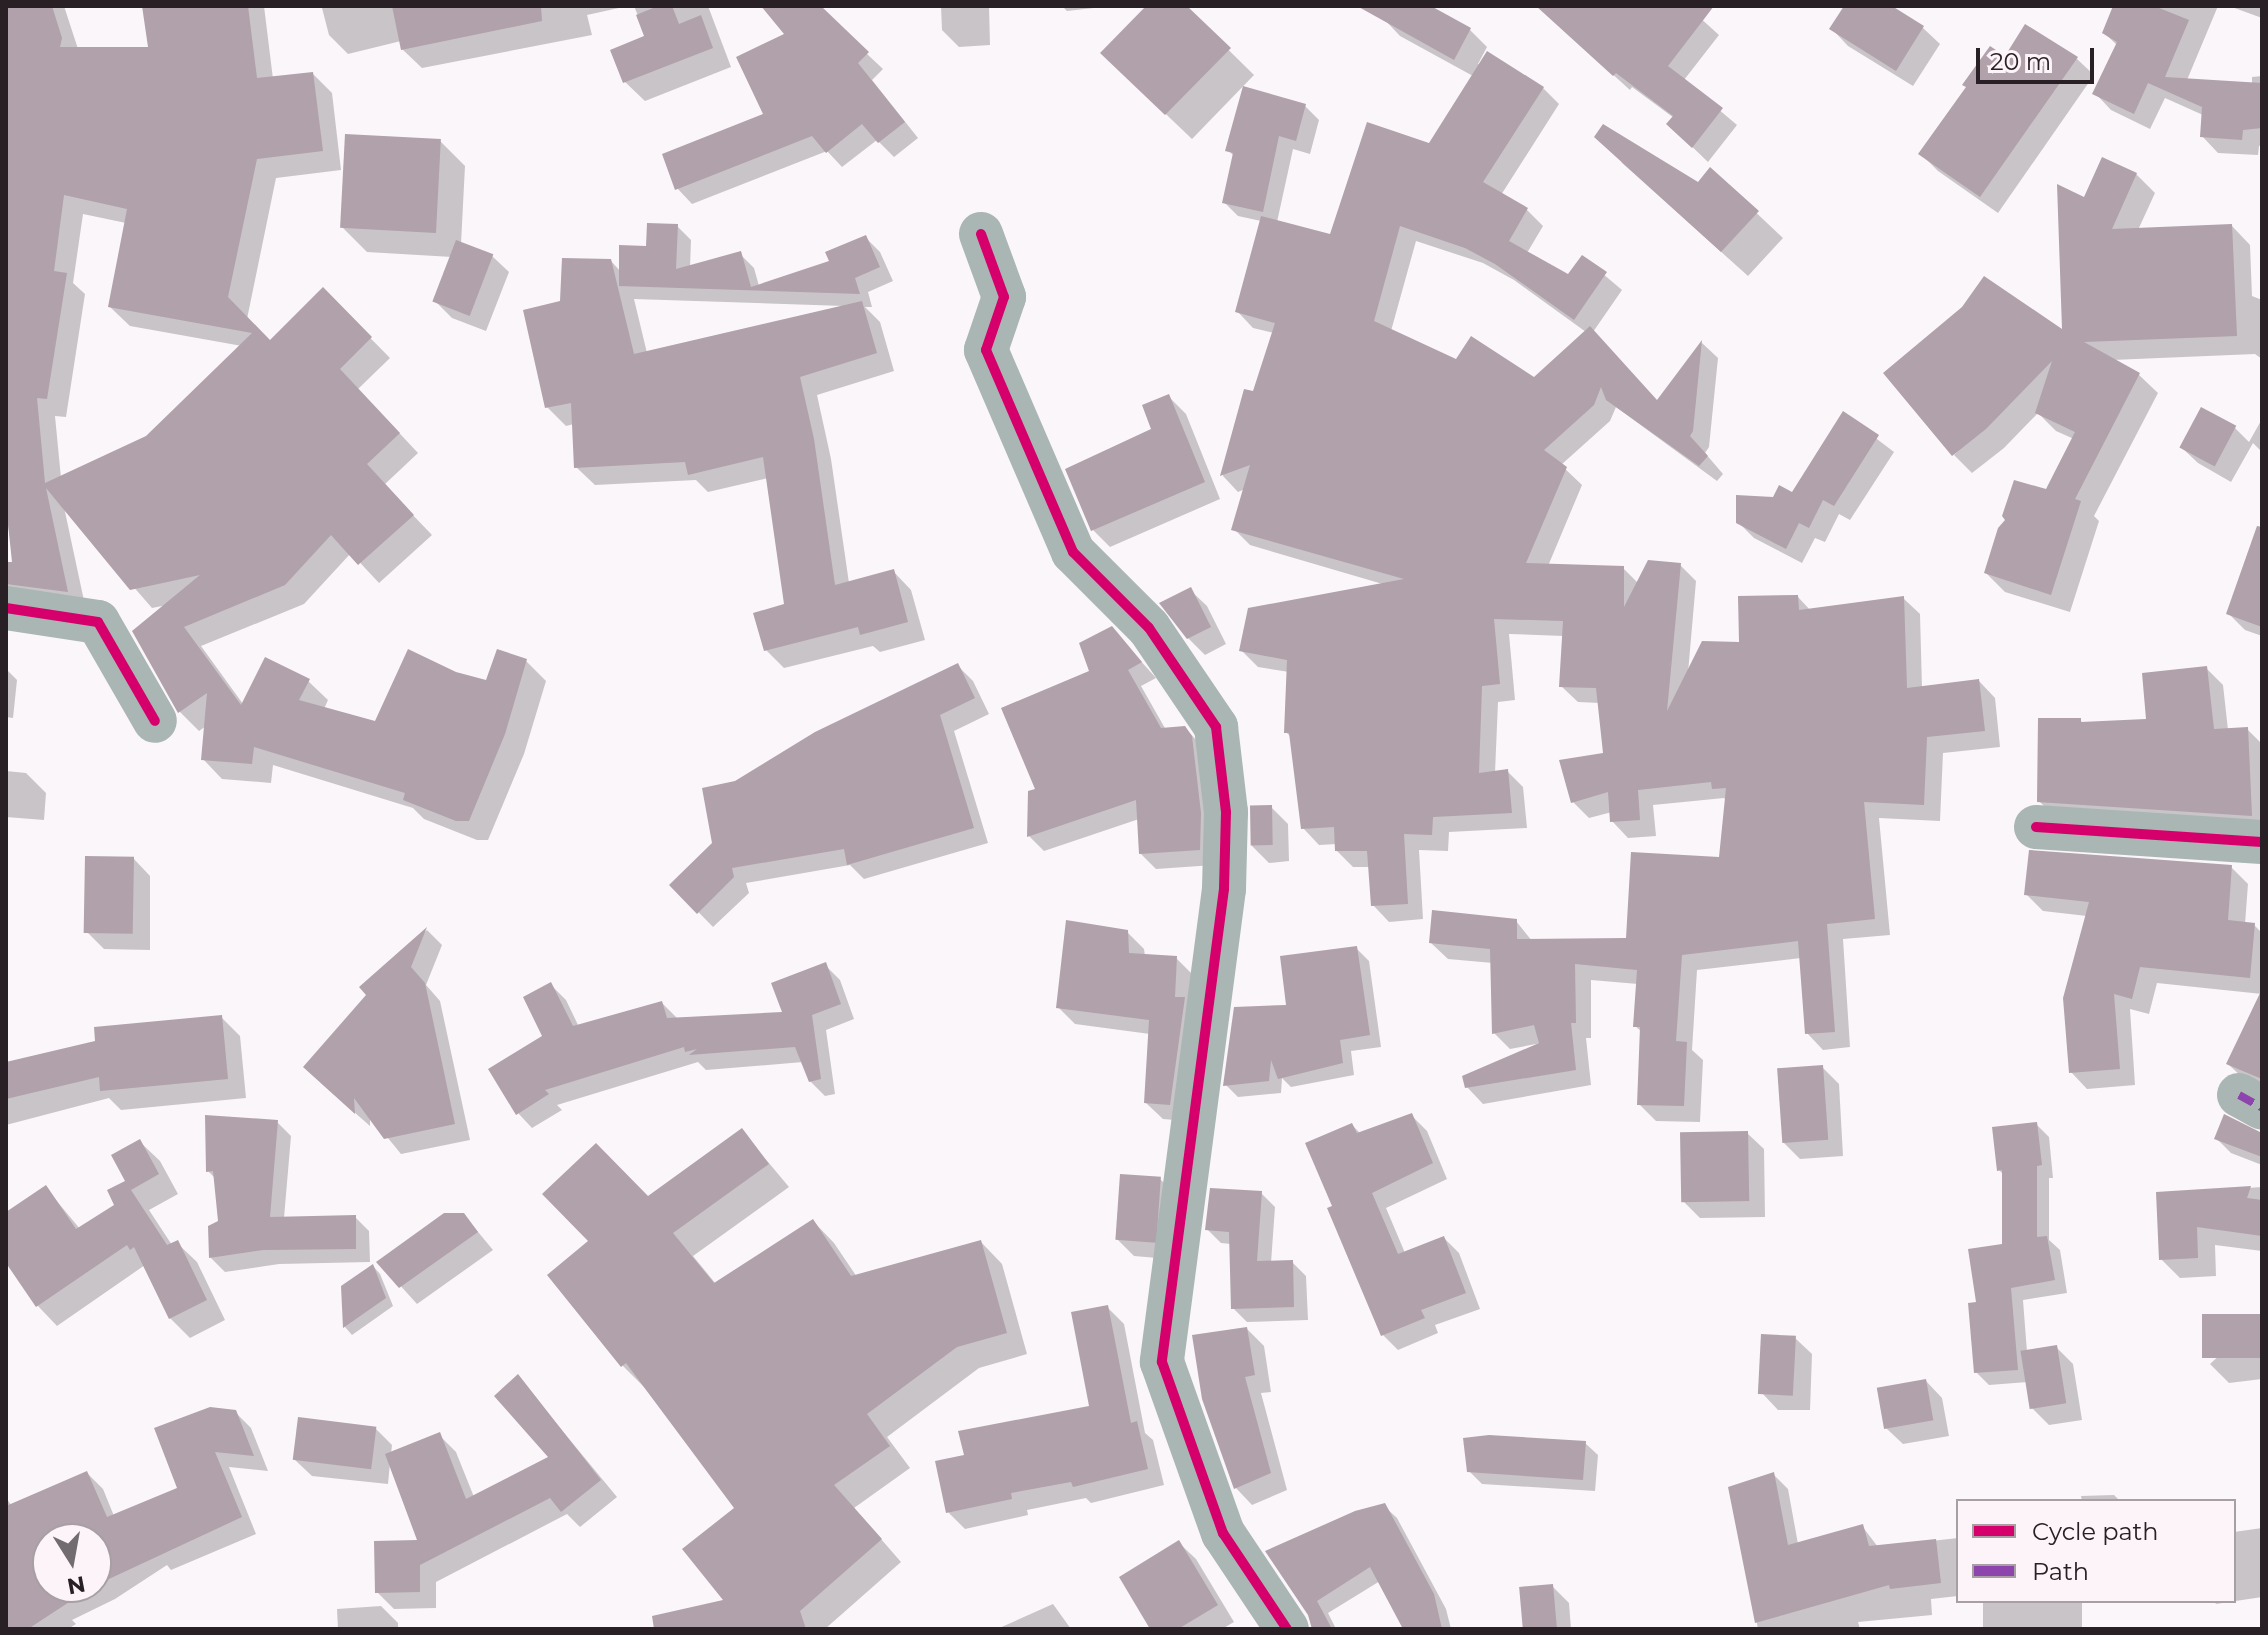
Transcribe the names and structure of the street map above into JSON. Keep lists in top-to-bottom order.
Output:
{
  "legend": ["Cycle path", "Path"],
  "scale_bar": "20 m",
  "north": "bottom"
}
